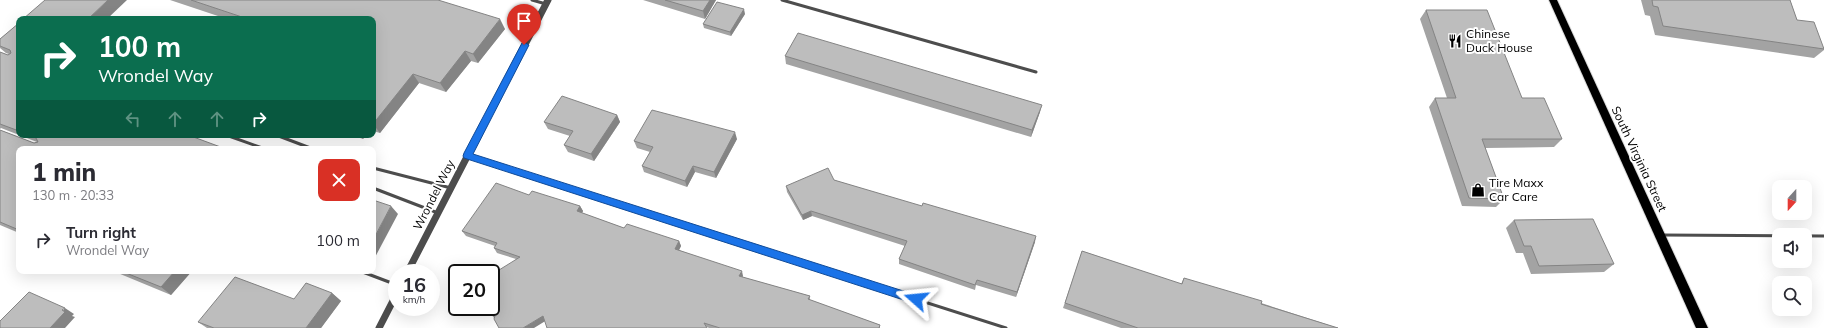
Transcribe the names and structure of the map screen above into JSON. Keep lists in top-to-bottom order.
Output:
{
  "streets": {
    "main road": ["South Virginia Street"],
    "street": ["Wrondel Way"]
  },
  "places": {
    "restaurant": ["Chinese Duck House"],
    "shop": ["Tire Maxx Car Care"]
  },
  "north": "bottom",
  "page": {
    "turn": ["100 m", "Wrondel Way"],
    "heading": ["1 min", "130 m · 20:33"],
    "list": [
      {
        "name": "Turn right",
        "note": "Wrondel Way",
        "value": "100 m"
      }
    ],
    "speed": "16 km/h",
    "limit": "20"
  }
}
